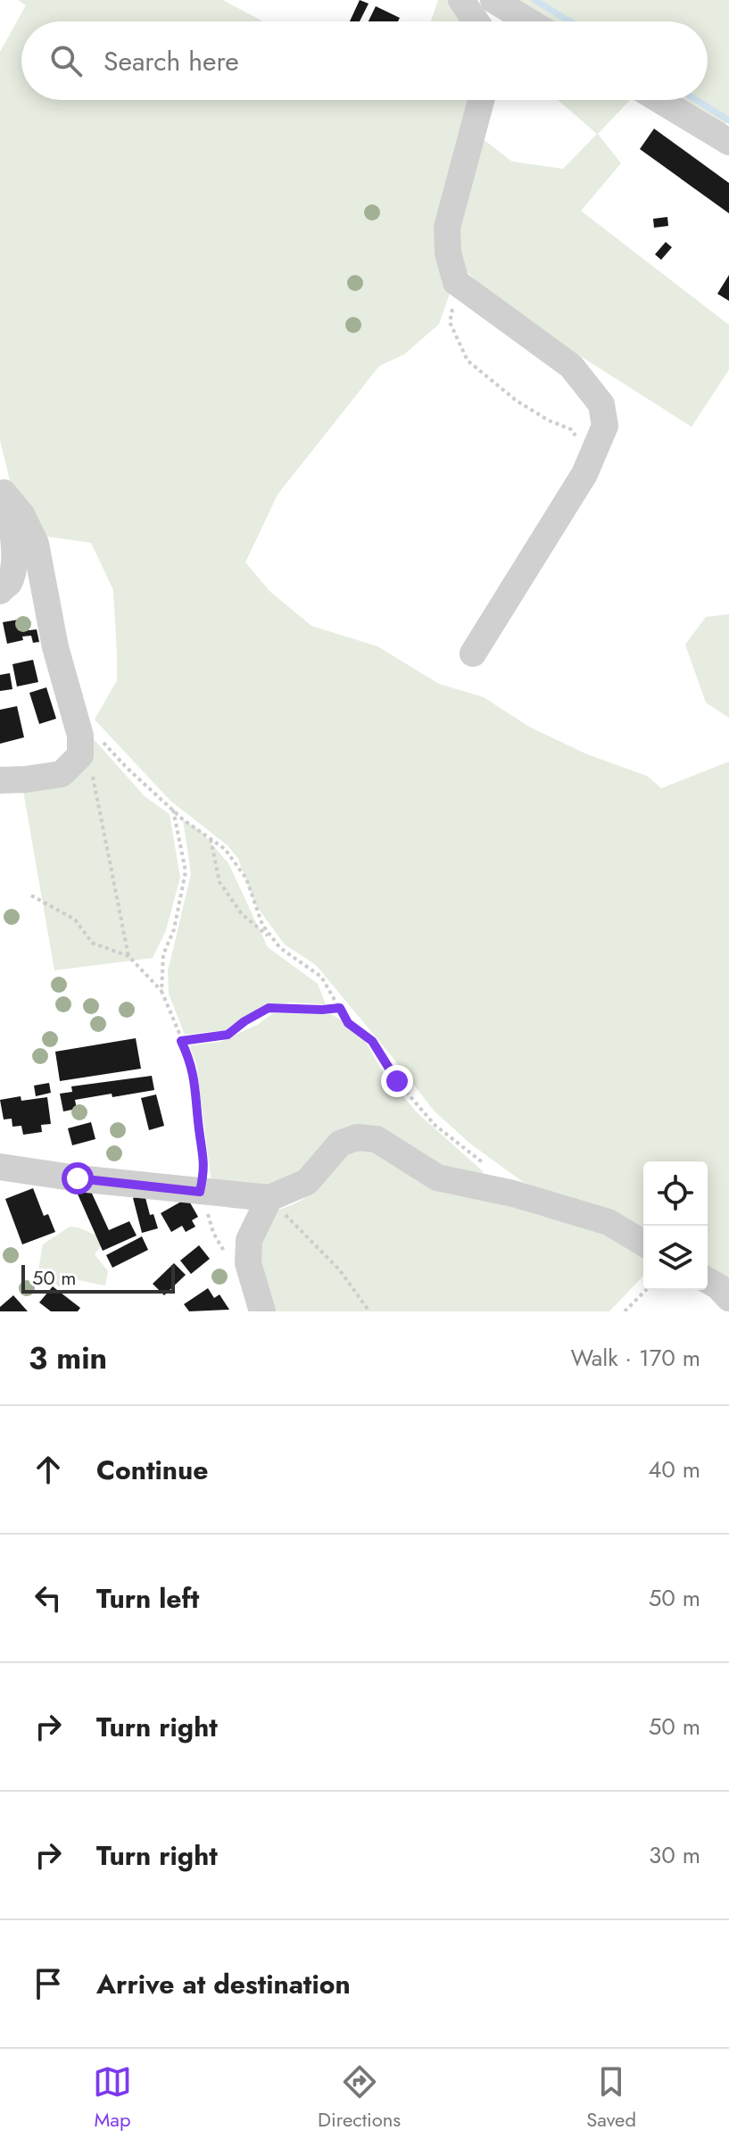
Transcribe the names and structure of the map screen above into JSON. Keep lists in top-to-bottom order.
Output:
{
  "scale_bar": "50 m",
  "page": {
    "search": "Search here",
    "scale": "50 m",
    "heading": ["3 min", "Walk · 170 m"],
    "list": [
      ["Continue", "40 m"],
      ["Turn left", "50 m"],
      ["Turn right", "50 m"],
      ["Turn right", "30 m"],
      "Arrive at destination"
    ],
    "nav": ["Map", "Directions", "Saved"]
  }
}
